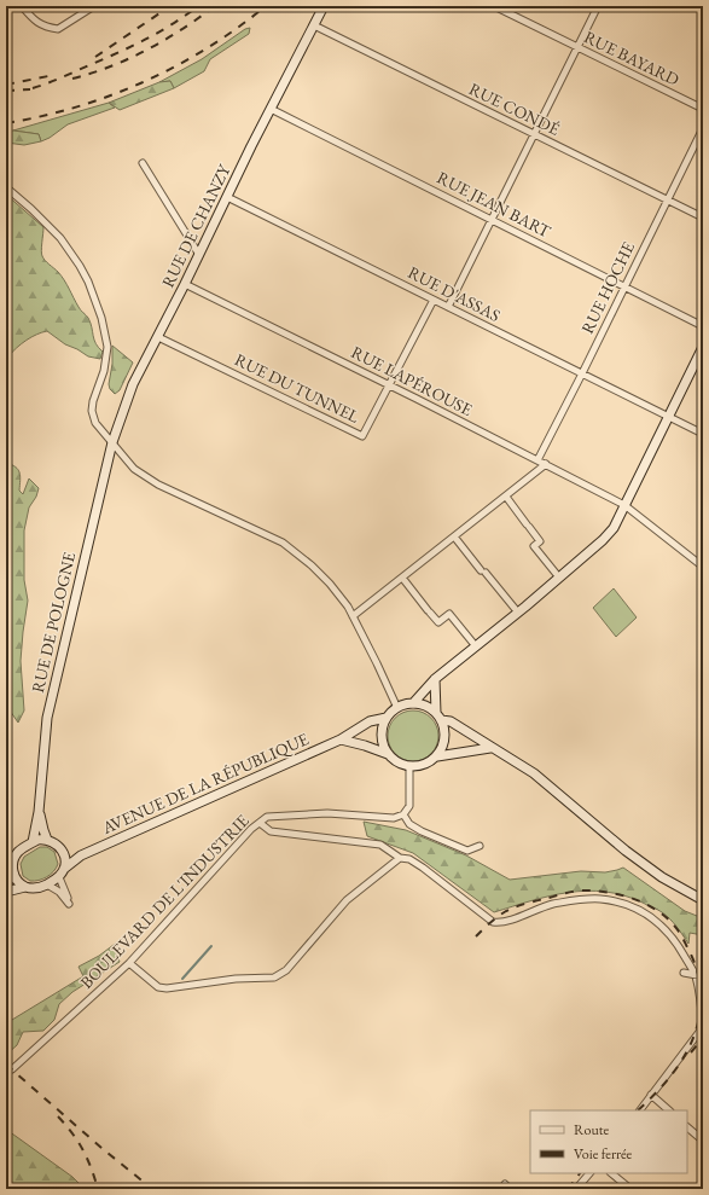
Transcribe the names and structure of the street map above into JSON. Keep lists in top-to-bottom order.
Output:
{
  "streets": {
    "street": [
      "RUE BAYARD",
      "RUE CONDÉ",
      "RUE JEAN BART",
      "RUE DE CHANZY",
      "RUE HOCHE",
      "RUE D'ASSAS",
      "RUE LAPÉROUSE",
      "RUE DU TUNNEL",
      "RUE DE POLOGNE",
      "AVENUE DE LA RÉPUBLIQUE",
      "BOULEVARD DE L'INDUSTRIE"
    ]
  },
  "crossings": [
    ["RUE CONDÉ", "RUE DE CHANZY"],
    ["RUE CONDÉ", "RUE HOCHE"],
    ["RUE JEAN BART", "RUE DE CHANZY"],
    ["RUE JEAN BART", "RUE HOCHE"],
    ["RUE DE CHANZY", "RUE D'ASSAS"],
    ["RUE DE CHANZY", "RUE LAPÉROUSE"],
    ["RUE DE CHANZY", "RUE DU TUNNEL"],
    ["RUE DE CHANZY", "RUE DE POLOGNE"],
    ["RUE HOCHE", "RUE D'ASSAS"],
    ["RUE HOCHE", "RUE LAPÉROUSE"],
    ["RUE D'ASSAS", "RUE DU TUNNEL"],
    ["RUE LAPÉROUSE", "RUE DU TUNNEL"],
    ["RUE DE POLOGNE", "AVENUE DE LA RÉPUBLIQUE"]
  ],
  "legend": ["Route", "Voie ferrée"]
}
